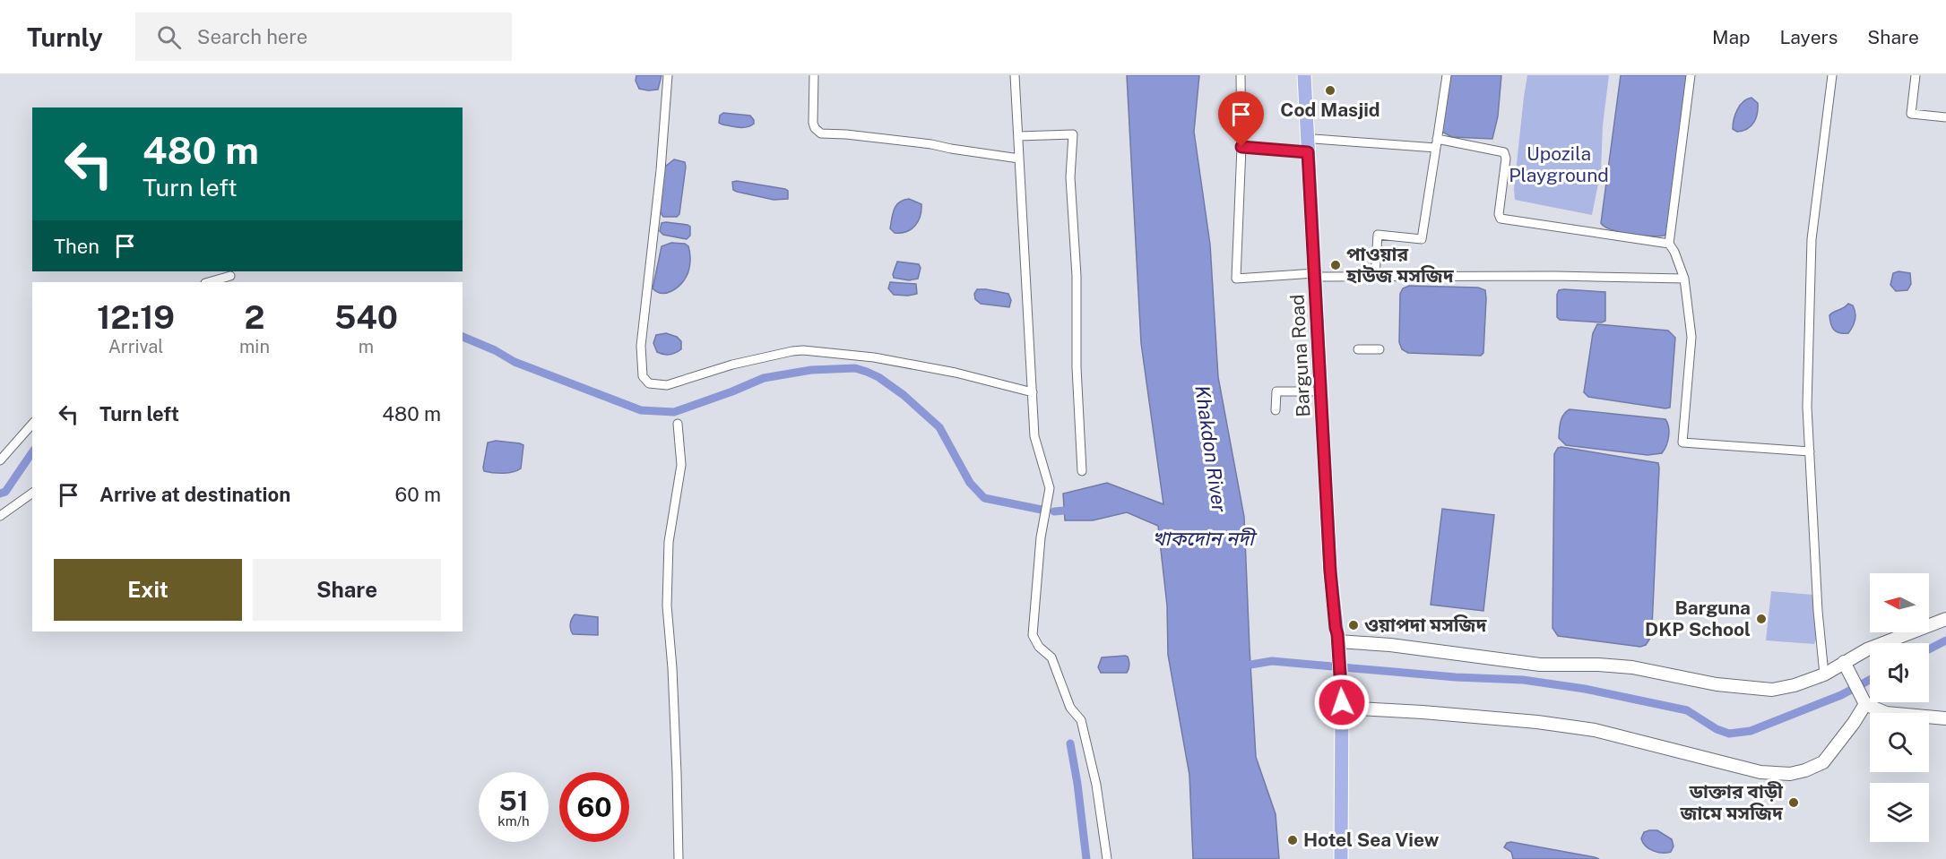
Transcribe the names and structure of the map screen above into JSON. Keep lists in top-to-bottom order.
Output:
{
  "streets": {
    "main road": ["Barguna Road"]
  },
  "water": ["Khakdon River", "খাকদোন নদী"],
  "parks": ["Upozila Playground"],
  "places": [
    "Cod Masjid",
    "পাওয়ার হাউজ মসজিদ",
    "Barguna DKP School",
    "ওয়াপদা মসজিদ",
    "ডাক্তার বাড়ী জামে মসজিদ",
    "Hotel Sea View"
  ],
  "north": "left",
  "page": {
    "header": "Turnly",
    "search": "Search here",
    "nav": ["Map", "Layers", "Share"],
    "turn": ["480 m", "Turn left"],
    "then": "Then",
    "eta": [
      "12:19",
      "Arrival",
      "2",
      "min",
      "540",
      "m"
    ],
    "list": [
      {
        "name": "Turn left",
        "value": "480 m"
      },
      {
        "name": "Arrive at destination",
        "value": "60 m"
      }
    ],
    "buttons": ["Exit", "Share"],
    "speed": "51 km/h",
    "limit": "60"
  }
}
